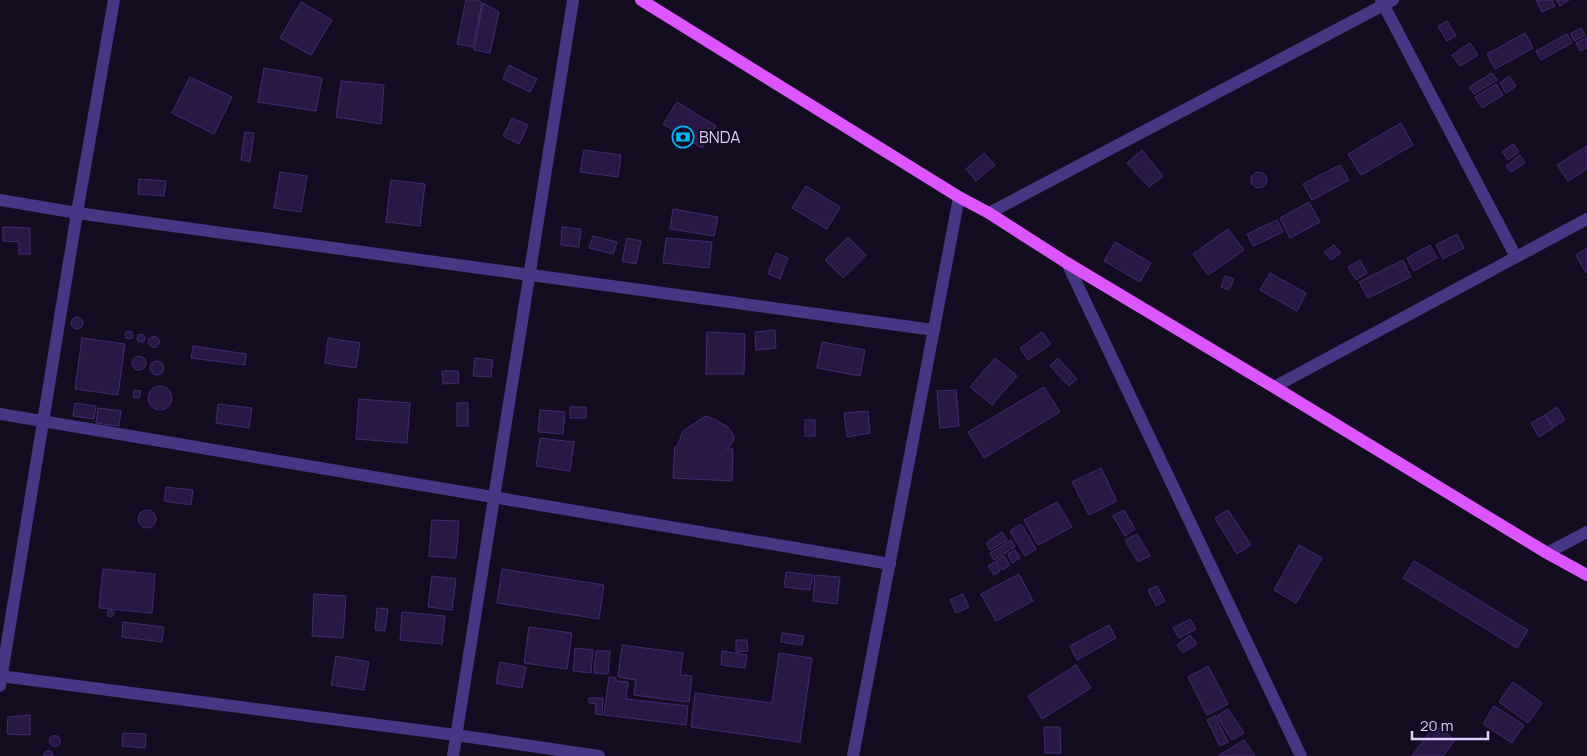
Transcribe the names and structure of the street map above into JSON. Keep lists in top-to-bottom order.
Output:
{
  "places": {
    "bank": ["BNDA"]
  },
  "scale_bar": "20 m"
}
